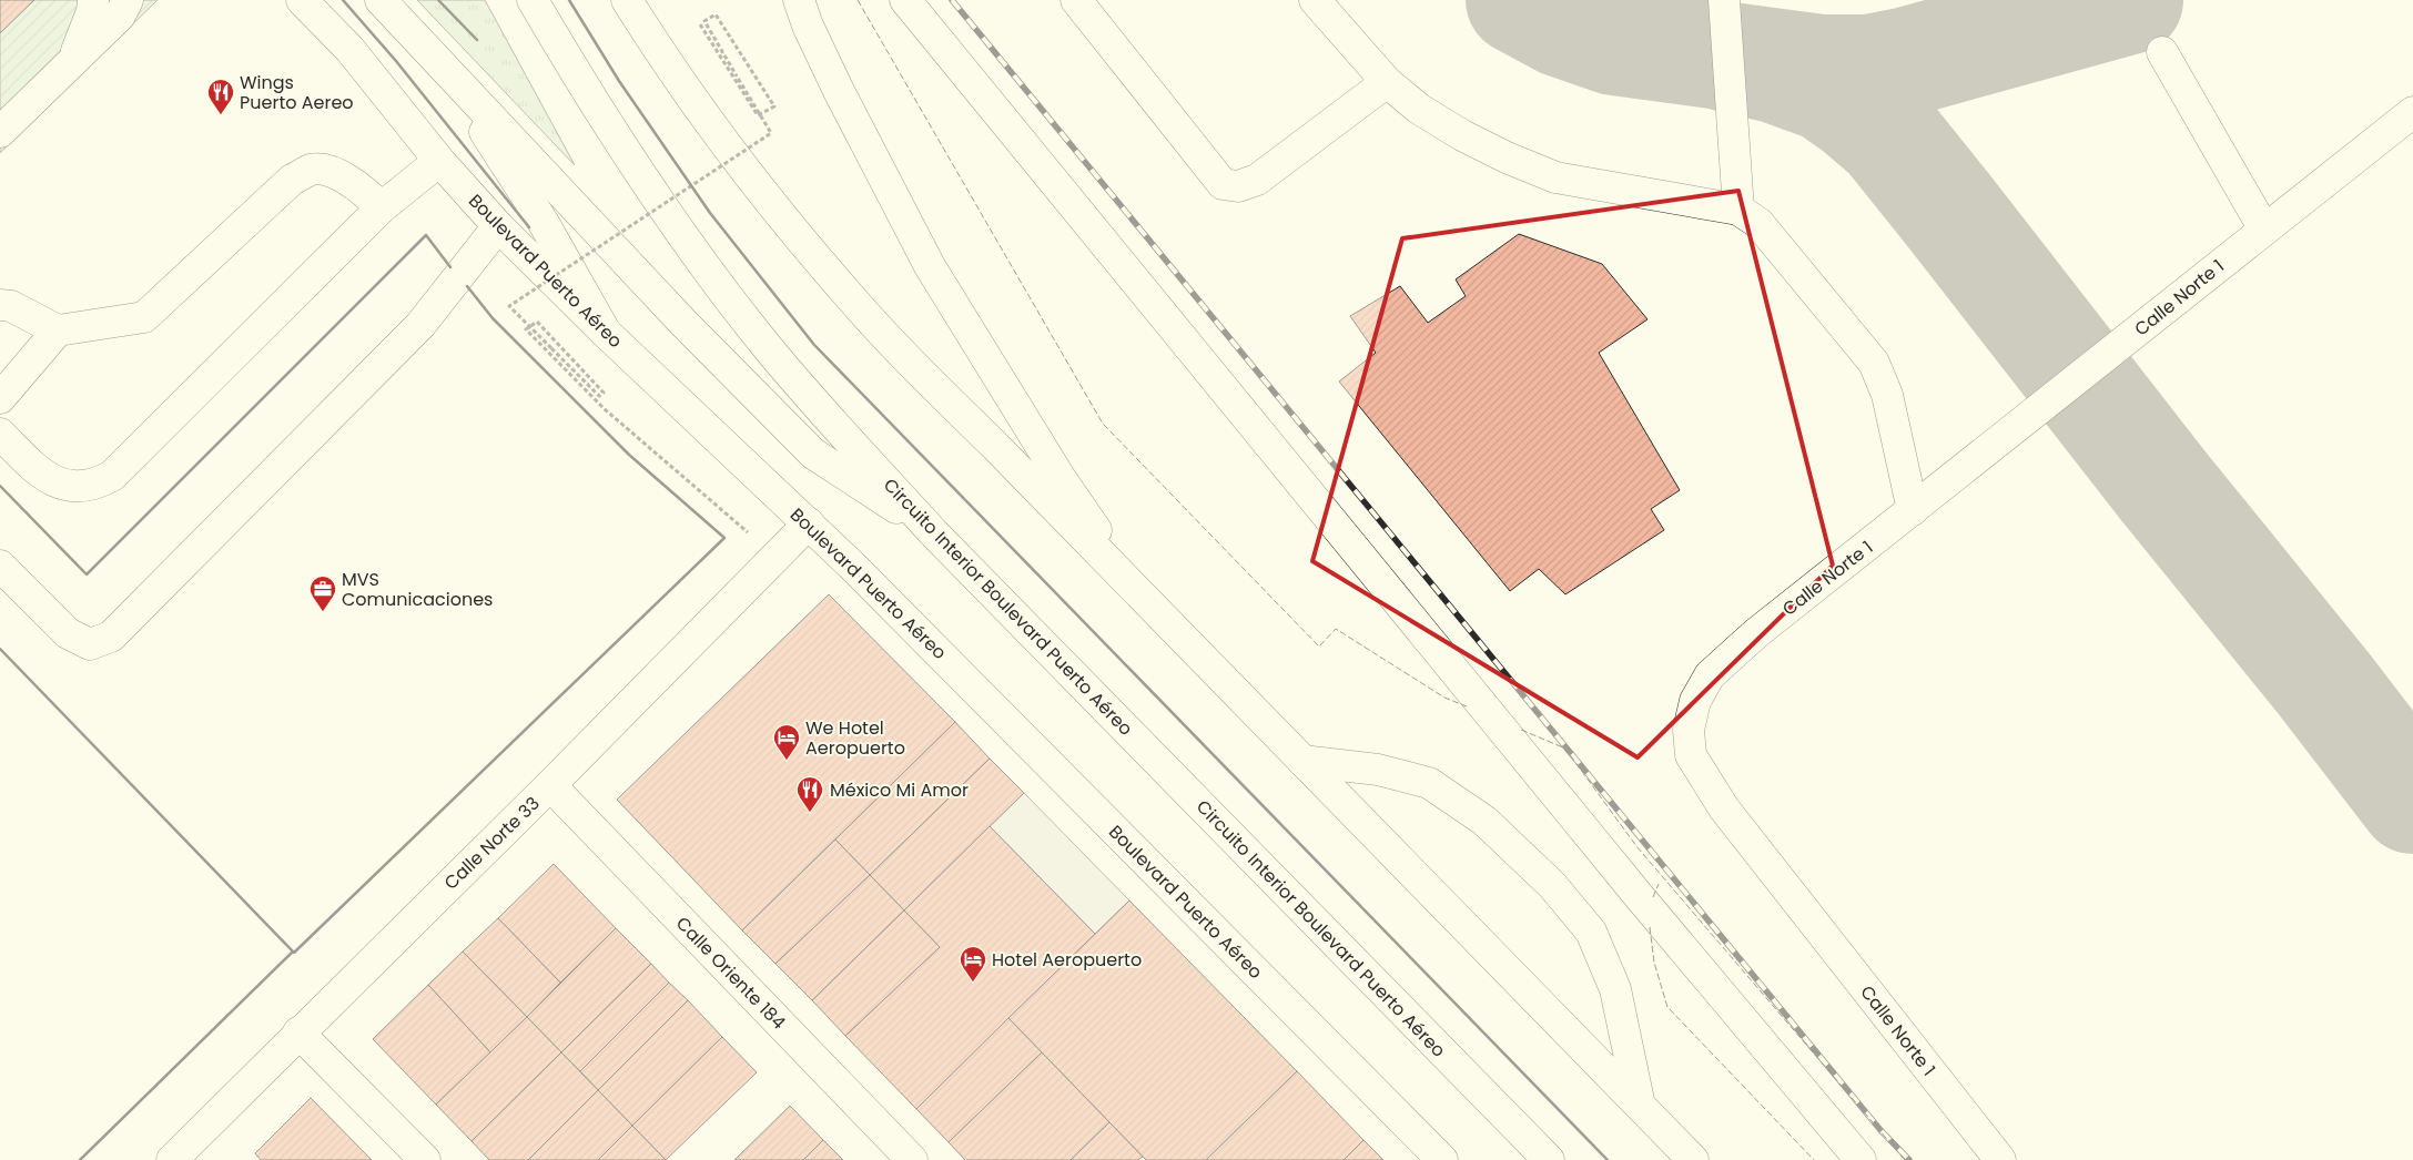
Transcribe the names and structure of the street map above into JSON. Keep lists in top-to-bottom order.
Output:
{
  "streets": {
    "main road": [
      "Boulevard Puerto Aéreo",
      "Calle Norte 1",
      "Circuito Interior Boulevard Puerto Aéreo",
      "Calle Norte 33",
      "Calle Oriente 184"
    ]
  },
  "crossings": [
    ["Boulevard Puerto Aéreo", "Calle Norte 33"],
    ["Calle Norte 33", "Calle Oriente 184"]
  ],
  "places": {
    "restaurant": ["Wings Puerto Aereo", "México Mi Amor"],
    "office": ["MVS Comunicaciones"],
    "hotel": ["We Hotel Aeropuerto", "Hotel Aeropuerto"]
  }
}
